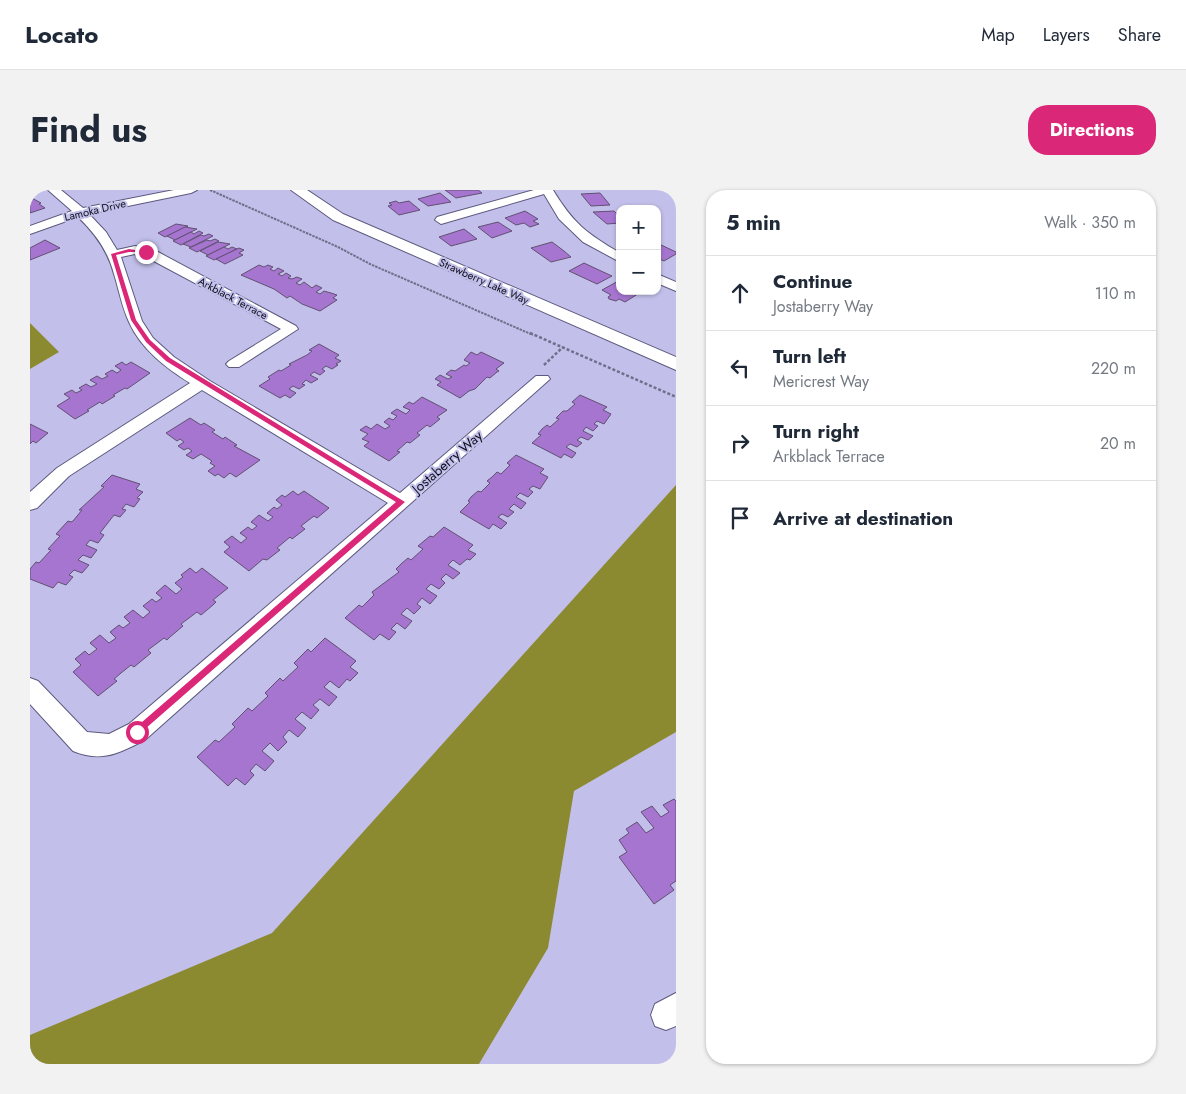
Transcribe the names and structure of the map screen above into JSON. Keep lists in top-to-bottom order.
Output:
{
  "streets": {
    "street": [
      "Lamoka Drive",
      "Strawberry Lake Way",
      "Arkblack Terrace",
      "Jostaberry Way"
    ]
  },
  "page": {
    "header": "Locato",
    "nav": ["Map", "Layers", "Share"],
    "title": "Find us",
    "buttons": "Directions",
    "heading": ["5 min", "Walk · 350 m"],
    "map_buttons": ["+", "−"],
    "list": [
      ["Continue", "Jostaberry Way", "110 m"],
      ["Turn left", "Mericrest Way", "220 m"],
      ["Turn right", "Arkblack Terrace", "20 m"],
      "Arrive at destination"
    ]
  }
}
